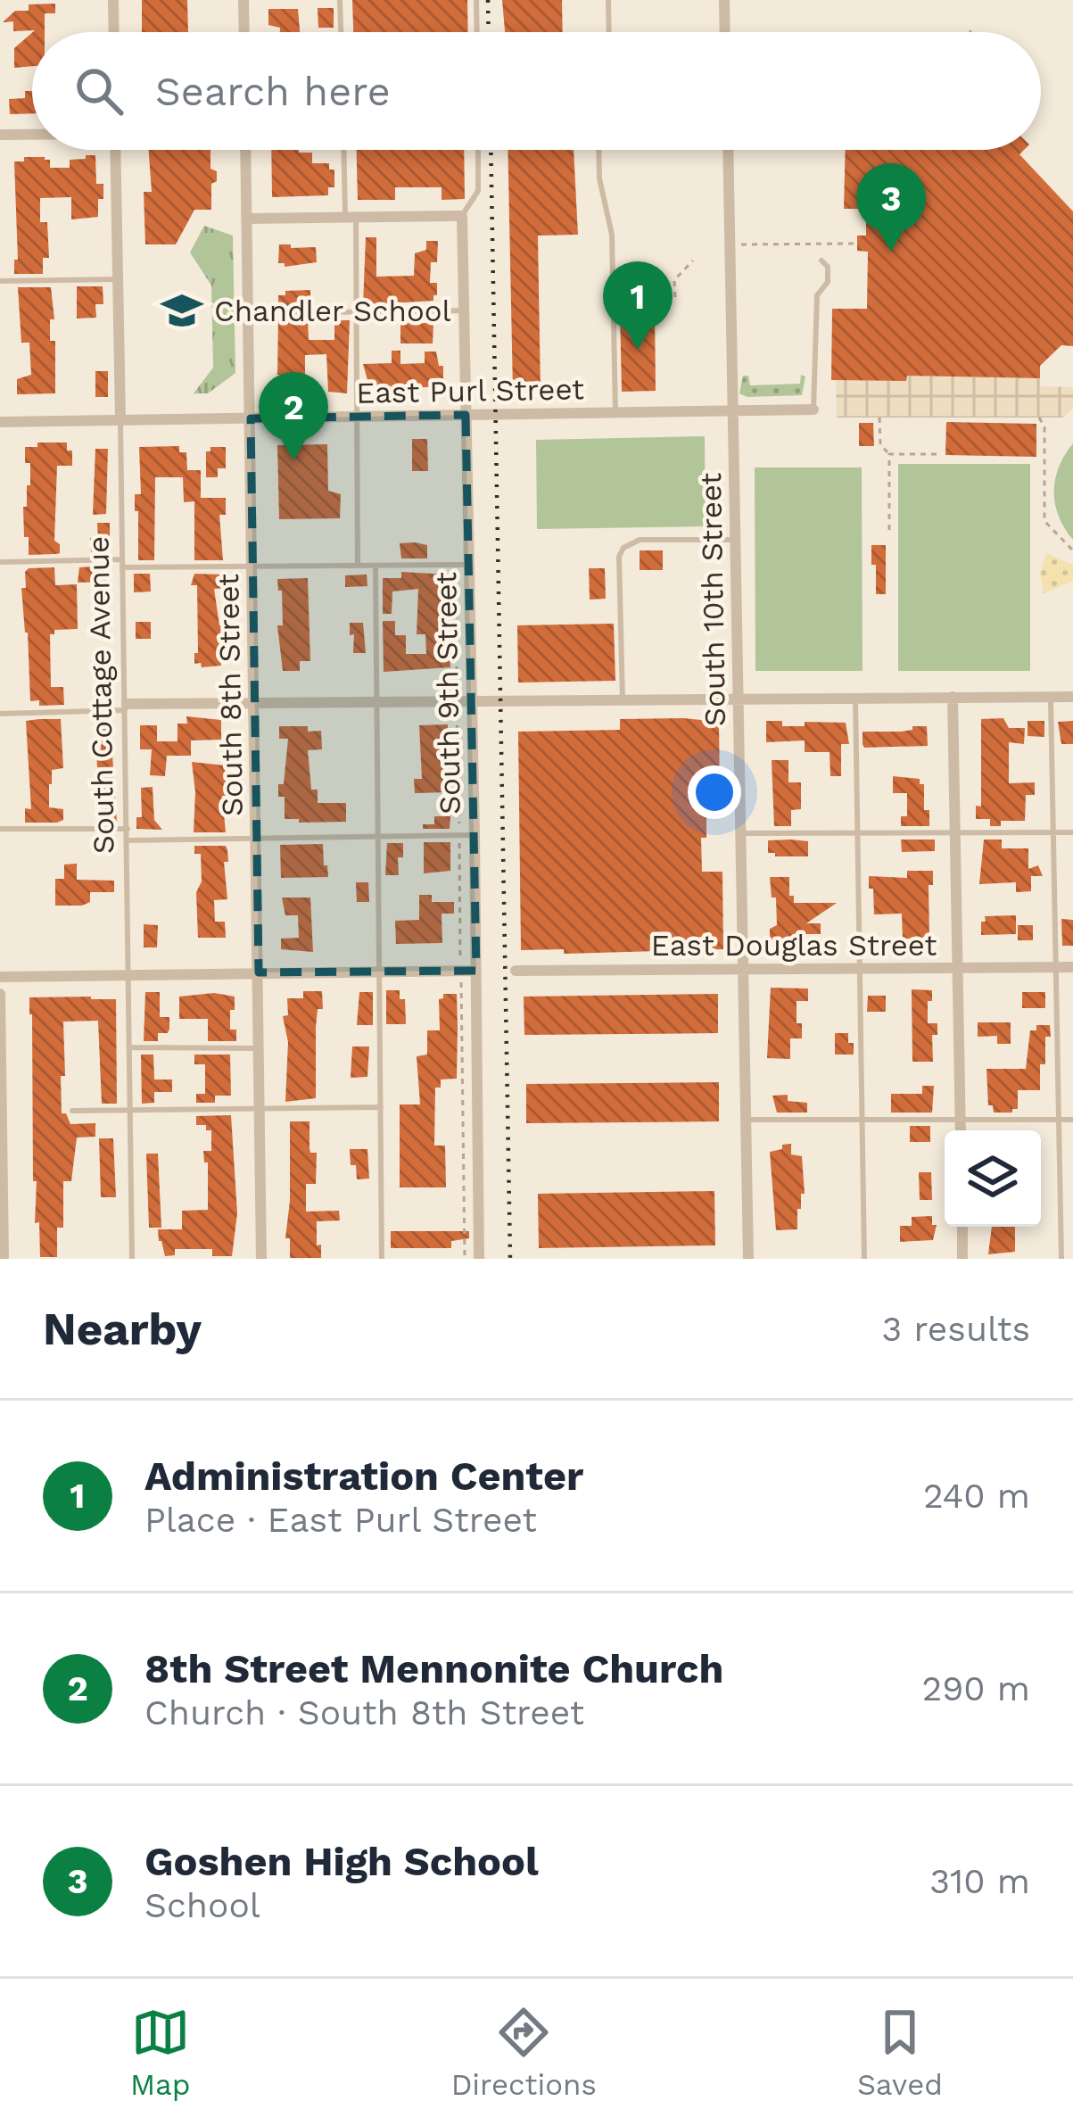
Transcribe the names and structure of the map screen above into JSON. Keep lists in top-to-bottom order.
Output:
{
  "streets": {
    "street": [
      "East Purl Street",
      "South 10th Street",
      "South 9th Street",
      "South Cottage Avenue",
      "South 8th Street",
      "East Douglas Street"
    ]
  },
  "crossings": [
    ["East Purl Street", "South 10th Street"],
    ["East Purl Street", "South 9th Street"],
    ["East Purl Street", "South Cottage Avenue"],
    ["East Purl Street", "South 8th Street"],
    ["South 10th Street", "East Douglas Street"]
  ],
  "places": {
    "school or university": ["Chandler School"]
  },
  "page": {
    "search": "Search here",
    "pins": ["3", "1", "2"],
    "heading": ["Nearby", "3 results"],
    "list": [
      {
        "mark": "1",
        "name": "Administration Center",
        "note": "Place · East Purl Street",
        "value": "240 m"
      },
      {
        "mark": "2",
        "name": "8th Street Mennonite Church",
        "note": "Church · South 8th Street",
        "value": "290 m"
      },
      {
        "mark": "3",
        "name": "Goshen High School",
        "note": "School",
        "value": "310 m"
      }
    ],
    "nav": ["Map", "Directions", "Saved"]
  }
}
